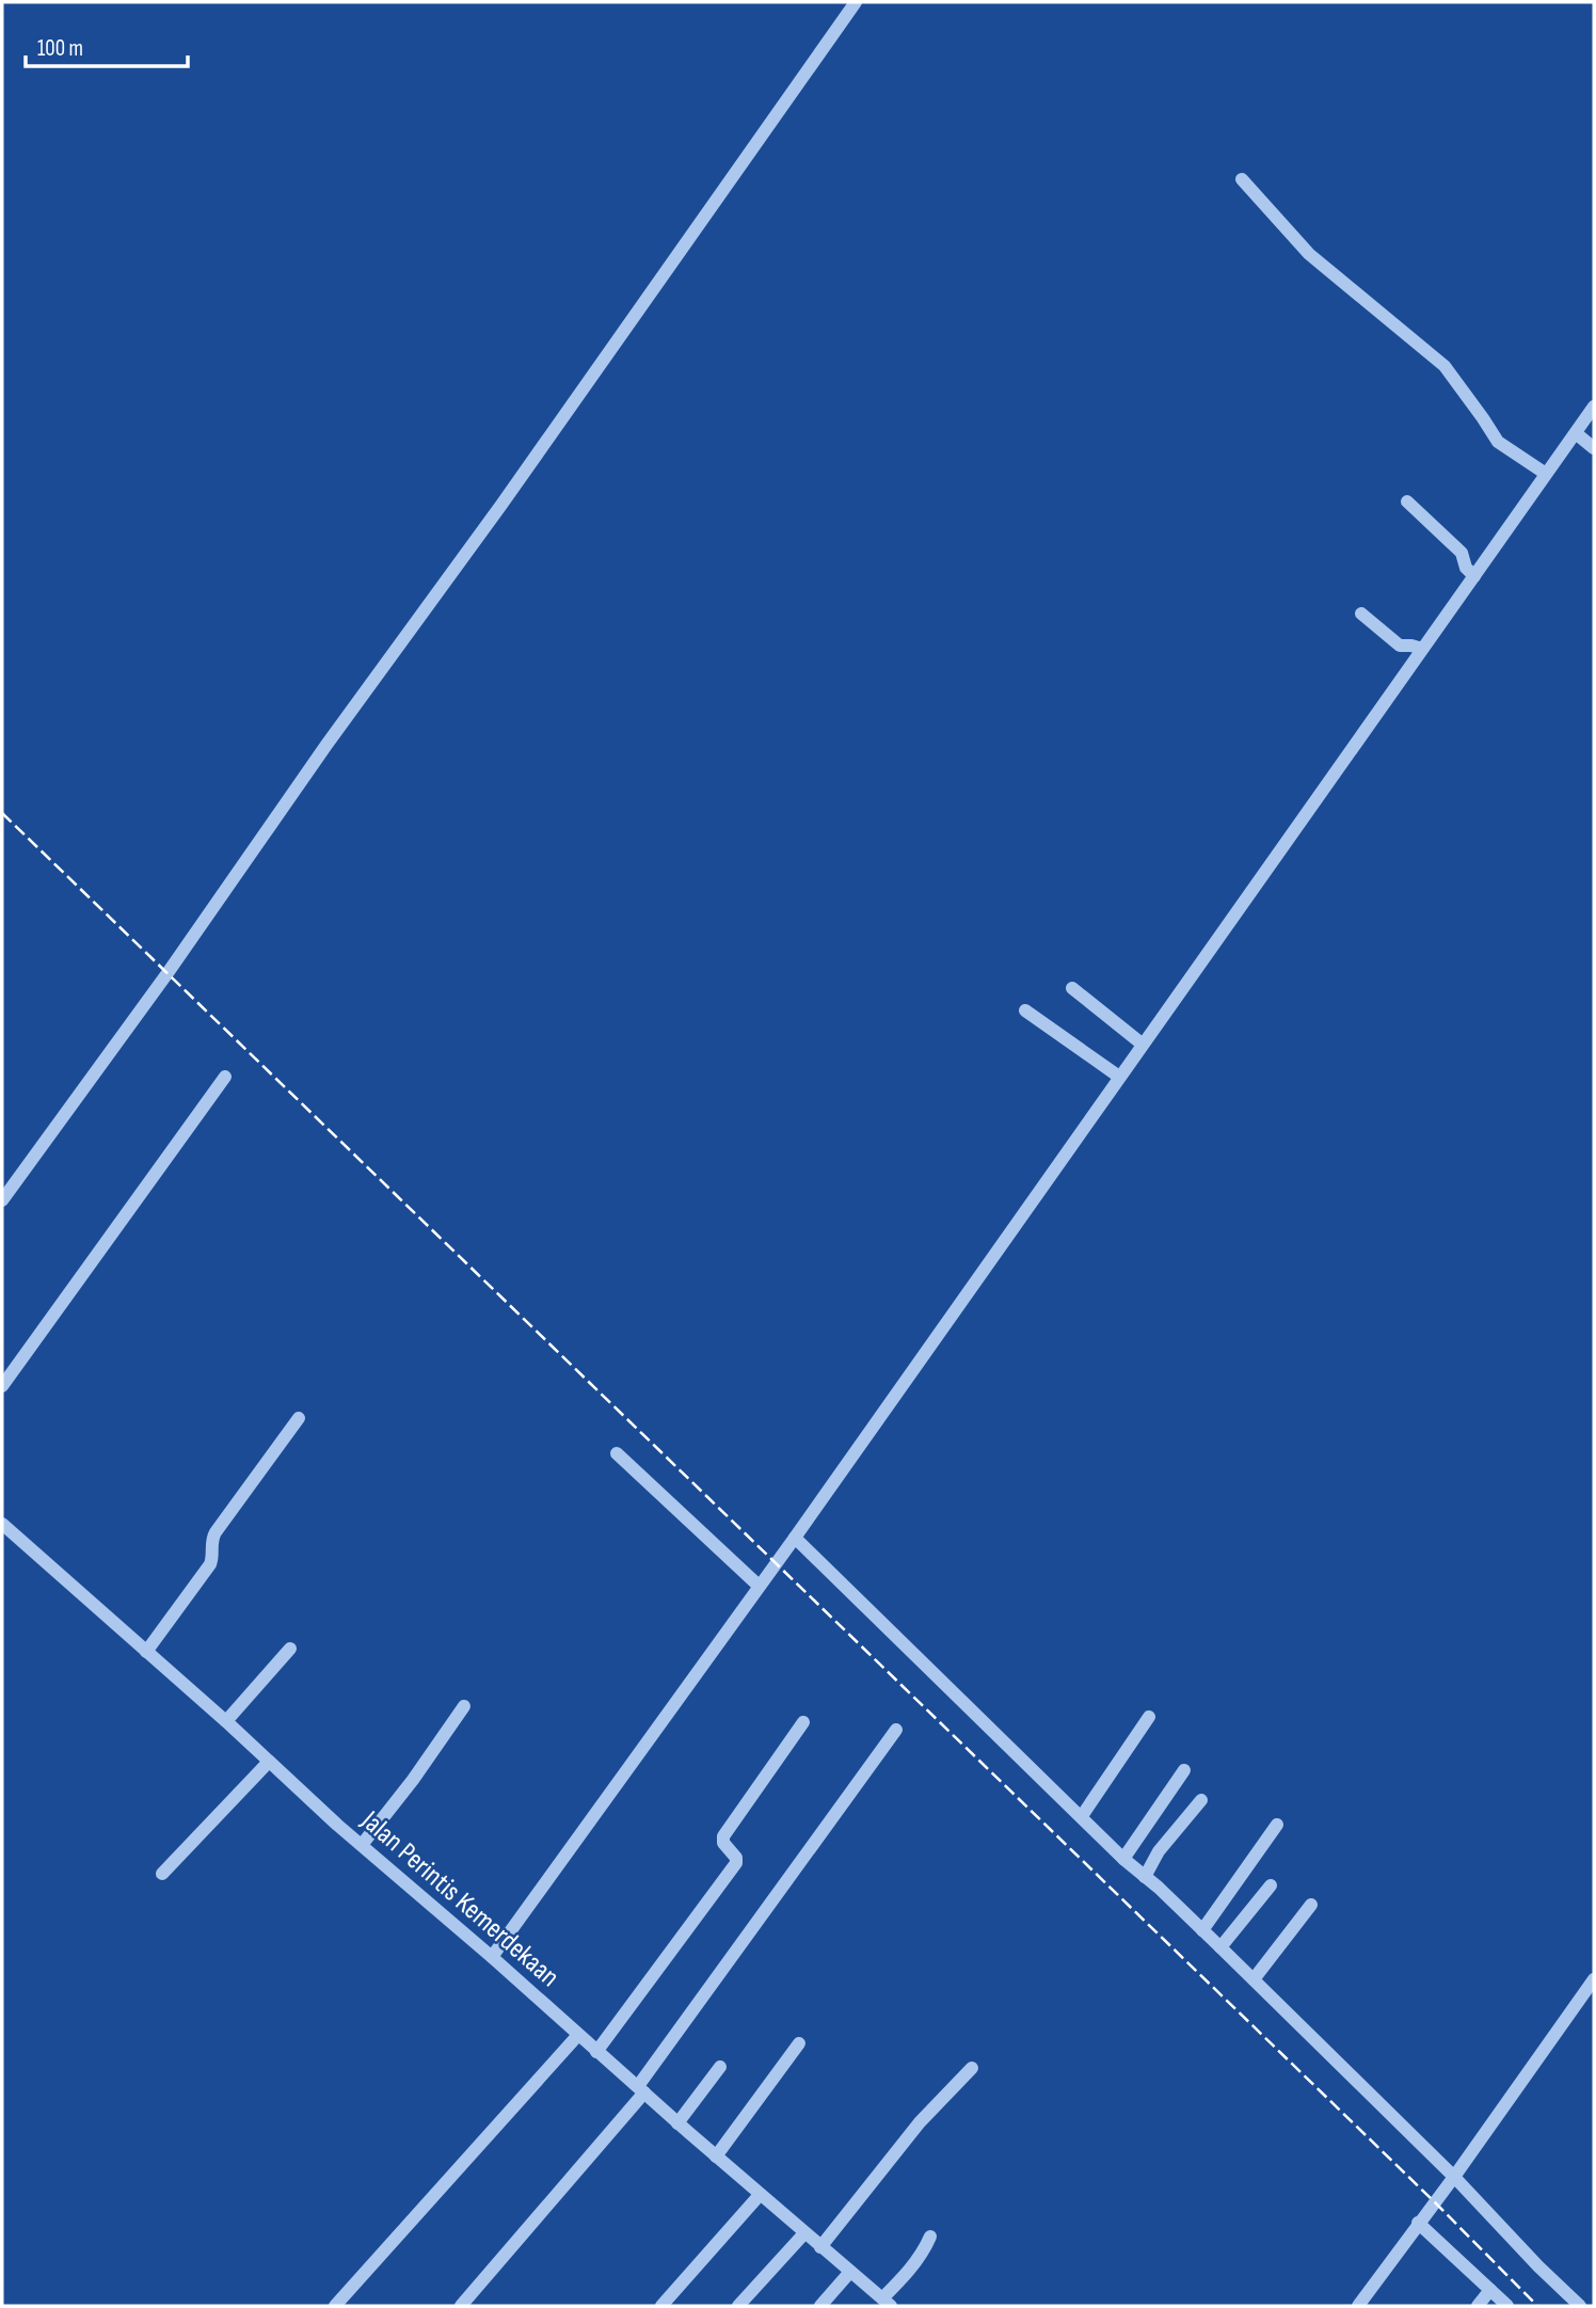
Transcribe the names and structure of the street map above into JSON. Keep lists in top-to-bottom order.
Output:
{
  "streets": {
    "street": ["Jalan Perintis Kemerdekaan"]
  },
  "scale_bar": "100 m"
}
